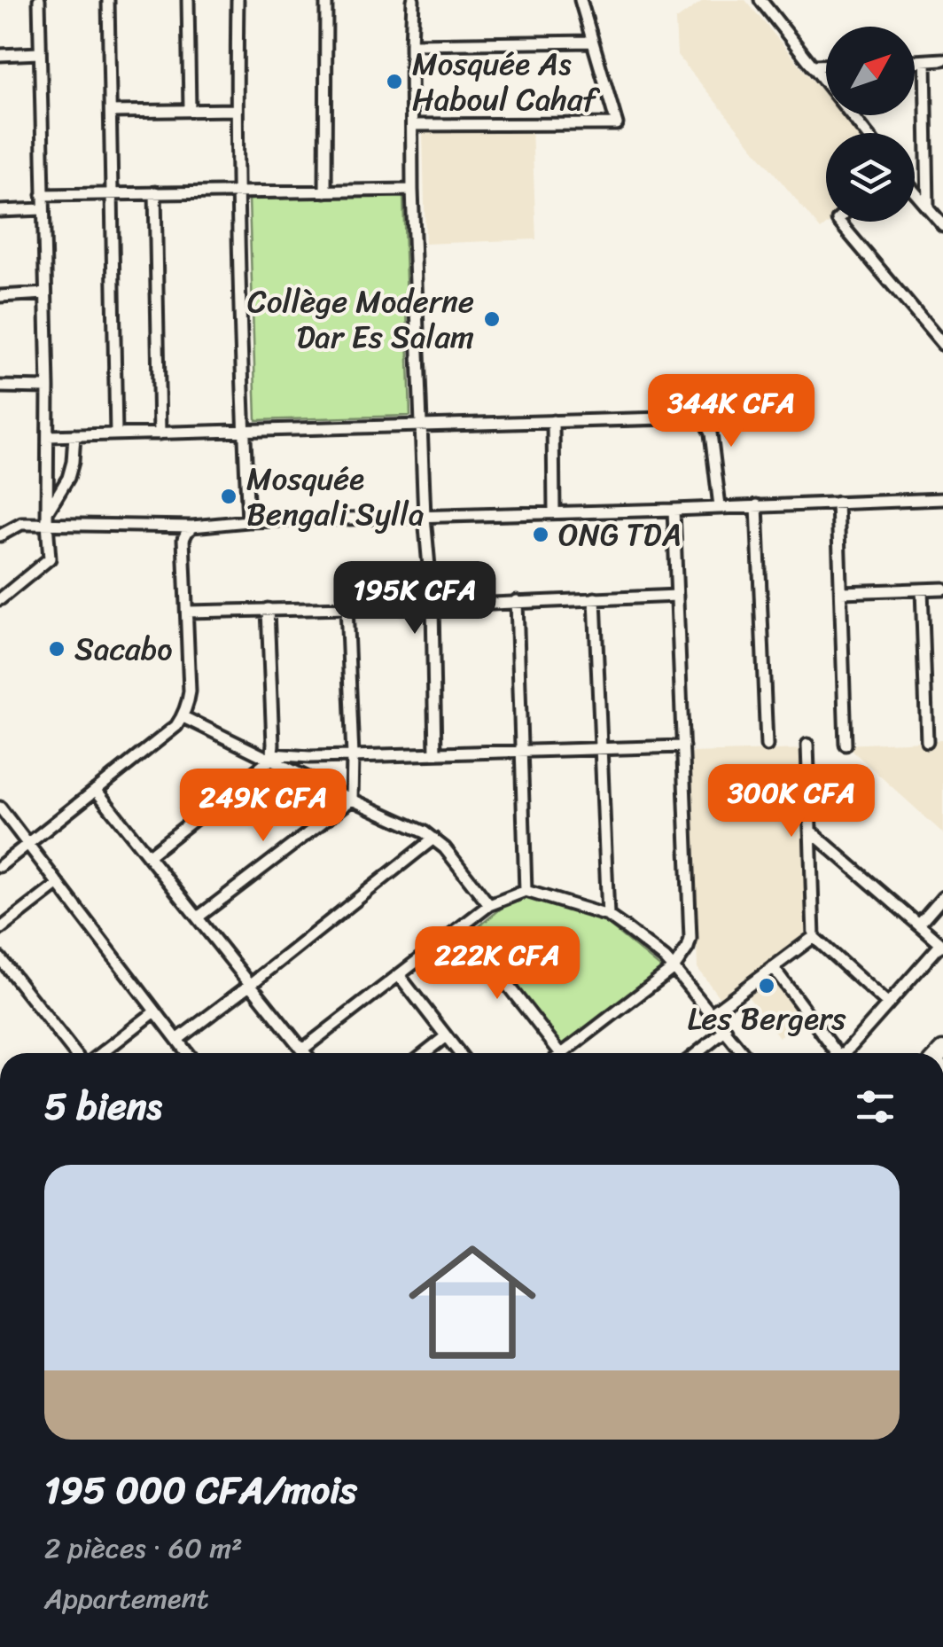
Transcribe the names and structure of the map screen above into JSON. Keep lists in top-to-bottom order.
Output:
{
  "places": [
    "Mosquée As Haboul Cahaf",
    "Collège Moderne Dar Es Salam",
    "Mosquée Bengali Sylla",
    "ONG TDA",
    "Sacabo",
    "Les Bergers"
  ],
  "north": "top right",
  "page": {
    "price": [
      "344K CFA",
      "195K CFA",
      "300K CFA",
      "249K CFA",
      "222K CFA"
    ],
    "heading": "5 biens",
    "list": [
      {
        "name": "195 000 CFA/mois",
        "note": "2 pièces · 60 m² · Appartement"
      }
    ]
  }
}
